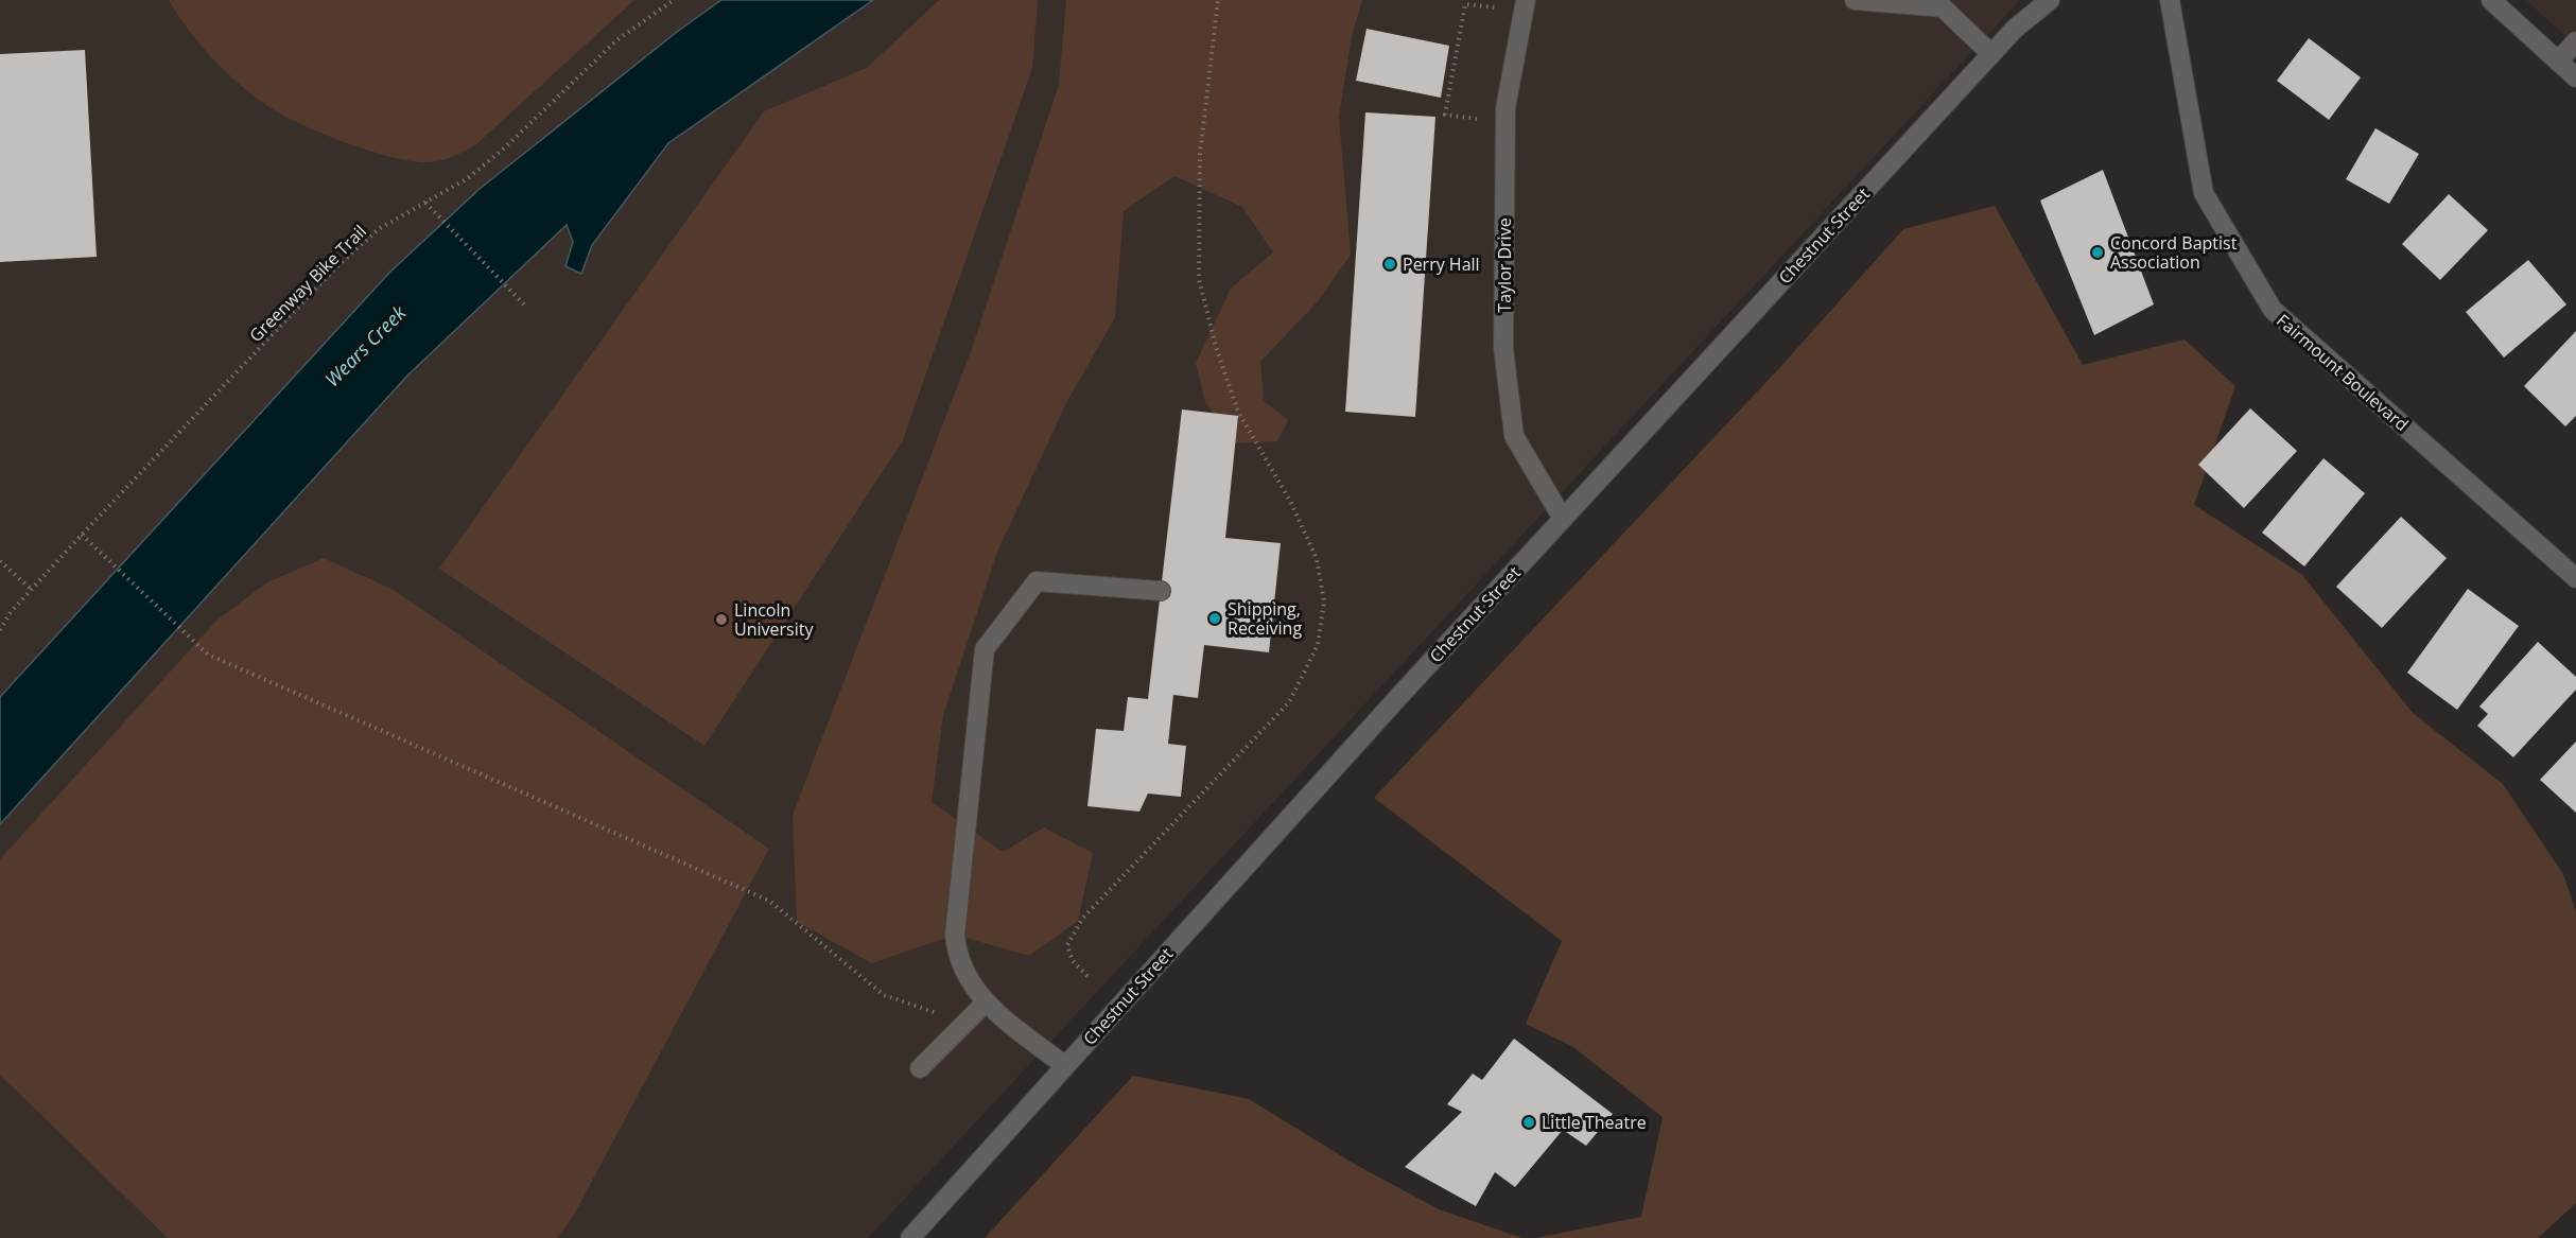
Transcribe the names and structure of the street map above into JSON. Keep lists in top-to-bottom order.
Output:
{
  "streets": {
    "street": ["Chestnut Street", "Taylor Drive", "Fairmount Boulevard"],
    "path": ["Greenway Bike Trail"]
  },
  "crossings": [
    ["Chestnut Street", "Taylor Drive"]
  ],
  "water": ["Wears Creek"],
  "places": [
    "Concord Baptist Association",
    "Perry Hall",
    "Shipping, Receiving",
    "Lincoln University",
    "Little Theatre"
  ]
}
